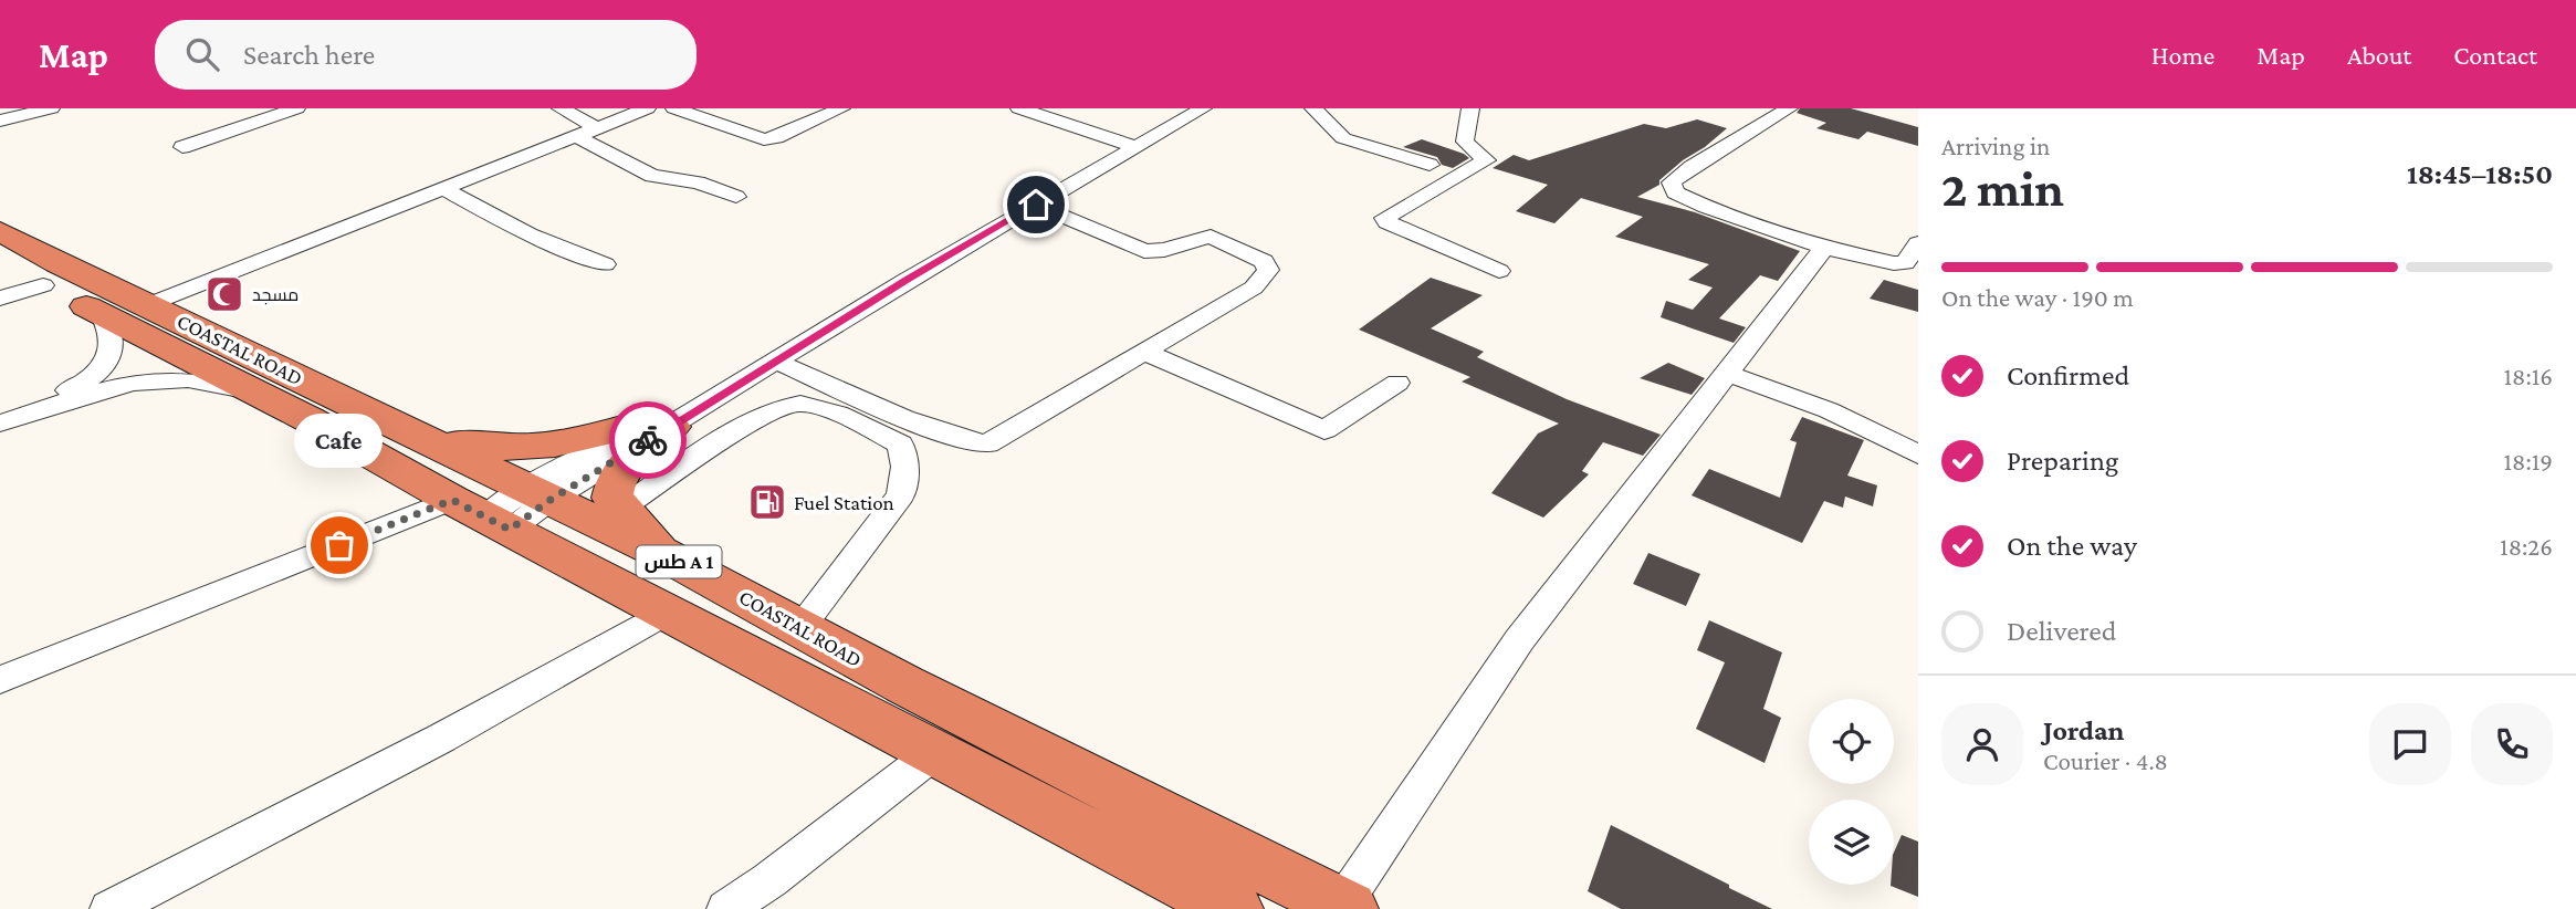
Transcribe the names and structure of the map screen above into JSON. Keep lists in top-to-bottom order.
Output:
{
  "streets": {
    "highway": ["COASTAL ROAD", "طس A 1"]
  },
  "places": {
    "mosque": ["مسجد"],
    "fuel station": ["Fuel Station"],
    "other": ["Cafe"]
  },
  "page": {
    "header": "Map",
    "search": "Search here",
    "nav": [
      "Home",
      "Map",
      "About",
      "Contact"
    ],
    "heading": ["2 min", "Arriving in", "18:45–18:50"],
    "panel": ["Jordan", "Courier · 4.8"],
    "bar": "On the way · 190 m",
    "list": [
      ["Confirmed", "18:16"],
      ["Preparing", "18:19"],
      ["On the way", "18:26"],
      "Delivered"
    ],
    "bubble": "Cafe"
  }
}
